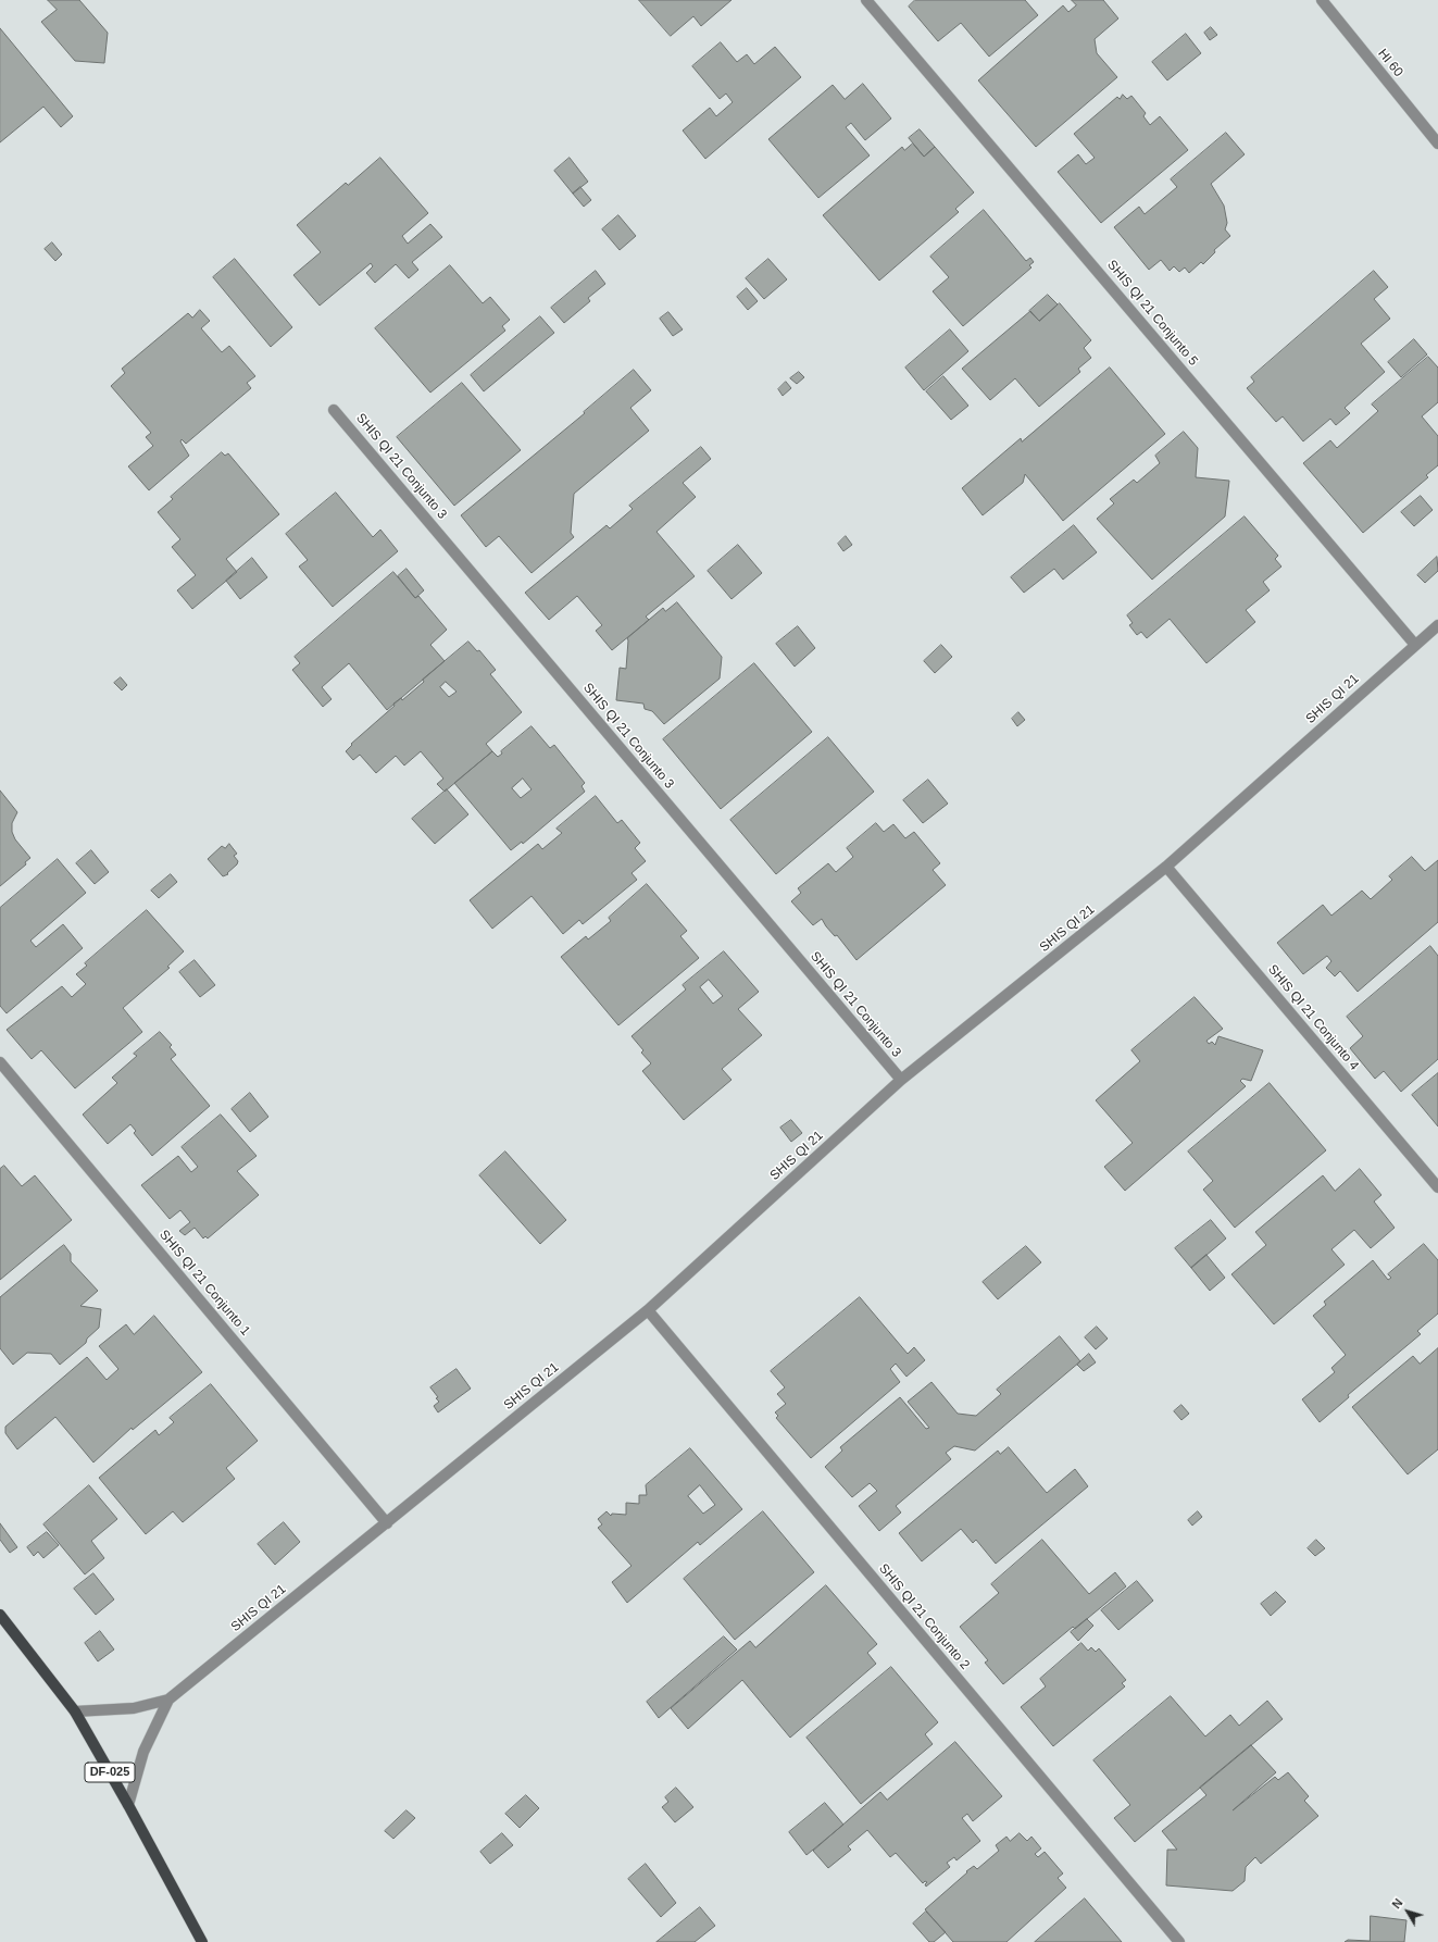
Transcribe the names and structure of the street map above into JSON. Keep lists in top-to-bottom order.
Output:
{
  "streets": {
    "main road": ["DF-025"],
    "street": [
      "HI 60",
      "SHIS QI 21 Conjunto 5",
      "SHIS QI 21 Conjunto 3",
      "SHIS QI 21",
      "SHIS QI 21 Conjunto 4",
      "SHIS QI 21 Conjunto 1",
      "SHIS QI 21 Conjunto 2"
    ]
  },
  "crossings": [
    ["SHIS QI 21 Conjunto 5", "SHIS QI 21"],
    ["SHIS QI 21 Conjunto 3", "SHIS QI 21"],
    ["SHIS QI 21", "SHIS QI 21 Conjunto 4"],
    ["SHIS QI 21", "SHIS QI 21 Conjunto 1"],
    ["SHIS QI 21", "SHIS QI 21 Conjunto 2"],
    ["SHIS QI 21", "DF-025"]
  ],
  "north": "top left"
}
